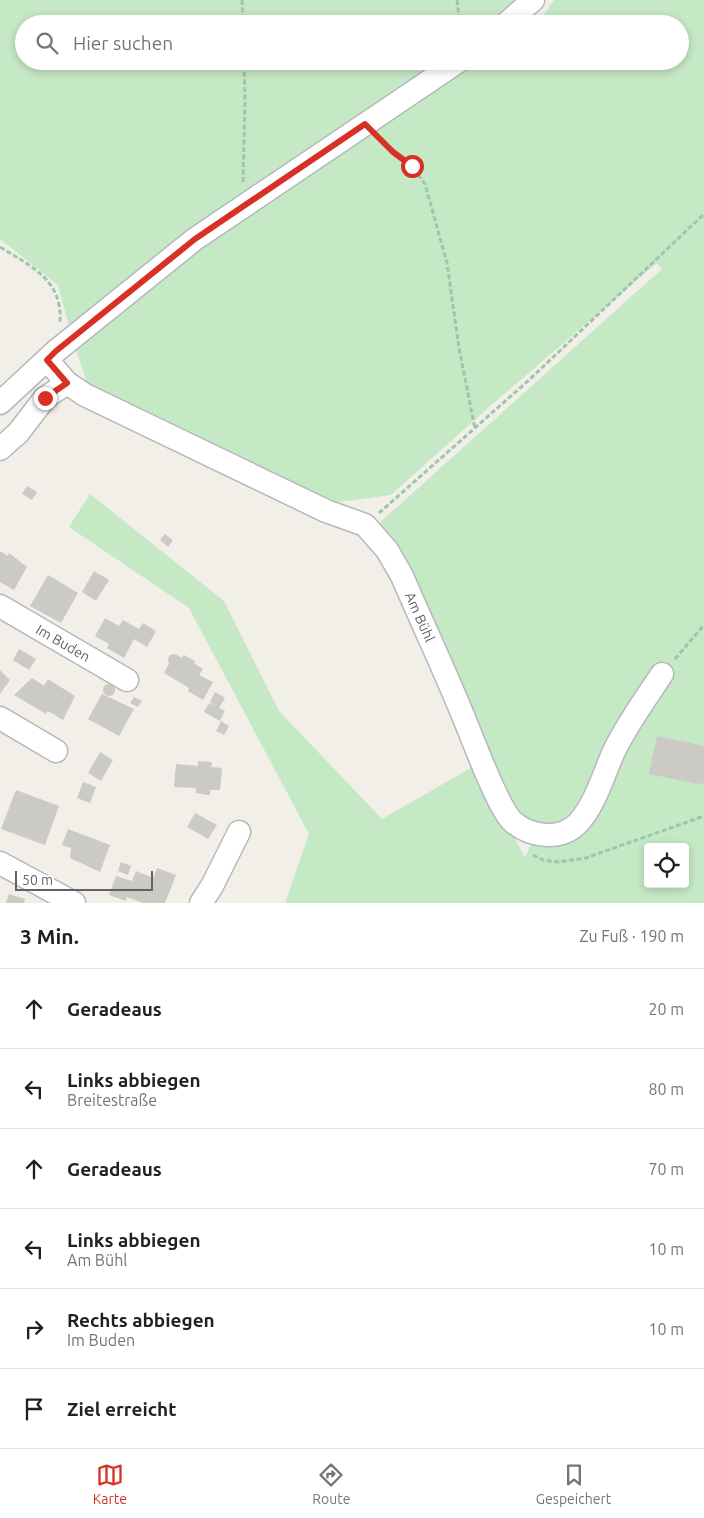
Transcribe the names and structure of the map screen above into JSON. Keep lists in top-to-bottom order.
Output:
{
  "streets": {
    "street": ["Am Bühl", "Im Buden"]
  },
  "scale_bar": "50 m",
  "page": {
    "search": "Hier suchen",
    "scale": "50 m",
    "heading": ["3 Min.", "Zu Fuß · 190 m"],
    "list": [
      ["Geradeaus", "20 m"],
      ["Links abbiegen", "Breitestraße", "80 m"],
      ["Geradeaus", "70 m"],
      ["Links abbiegen", "Am Bühl", "10 m"],
      ["Rechts abbiegen", "Im Buden", "10 m"],
      "Ziel erreicht"
    ],
    "nav": ["Karte", "Route", "Gespeichert"]
  }
}
